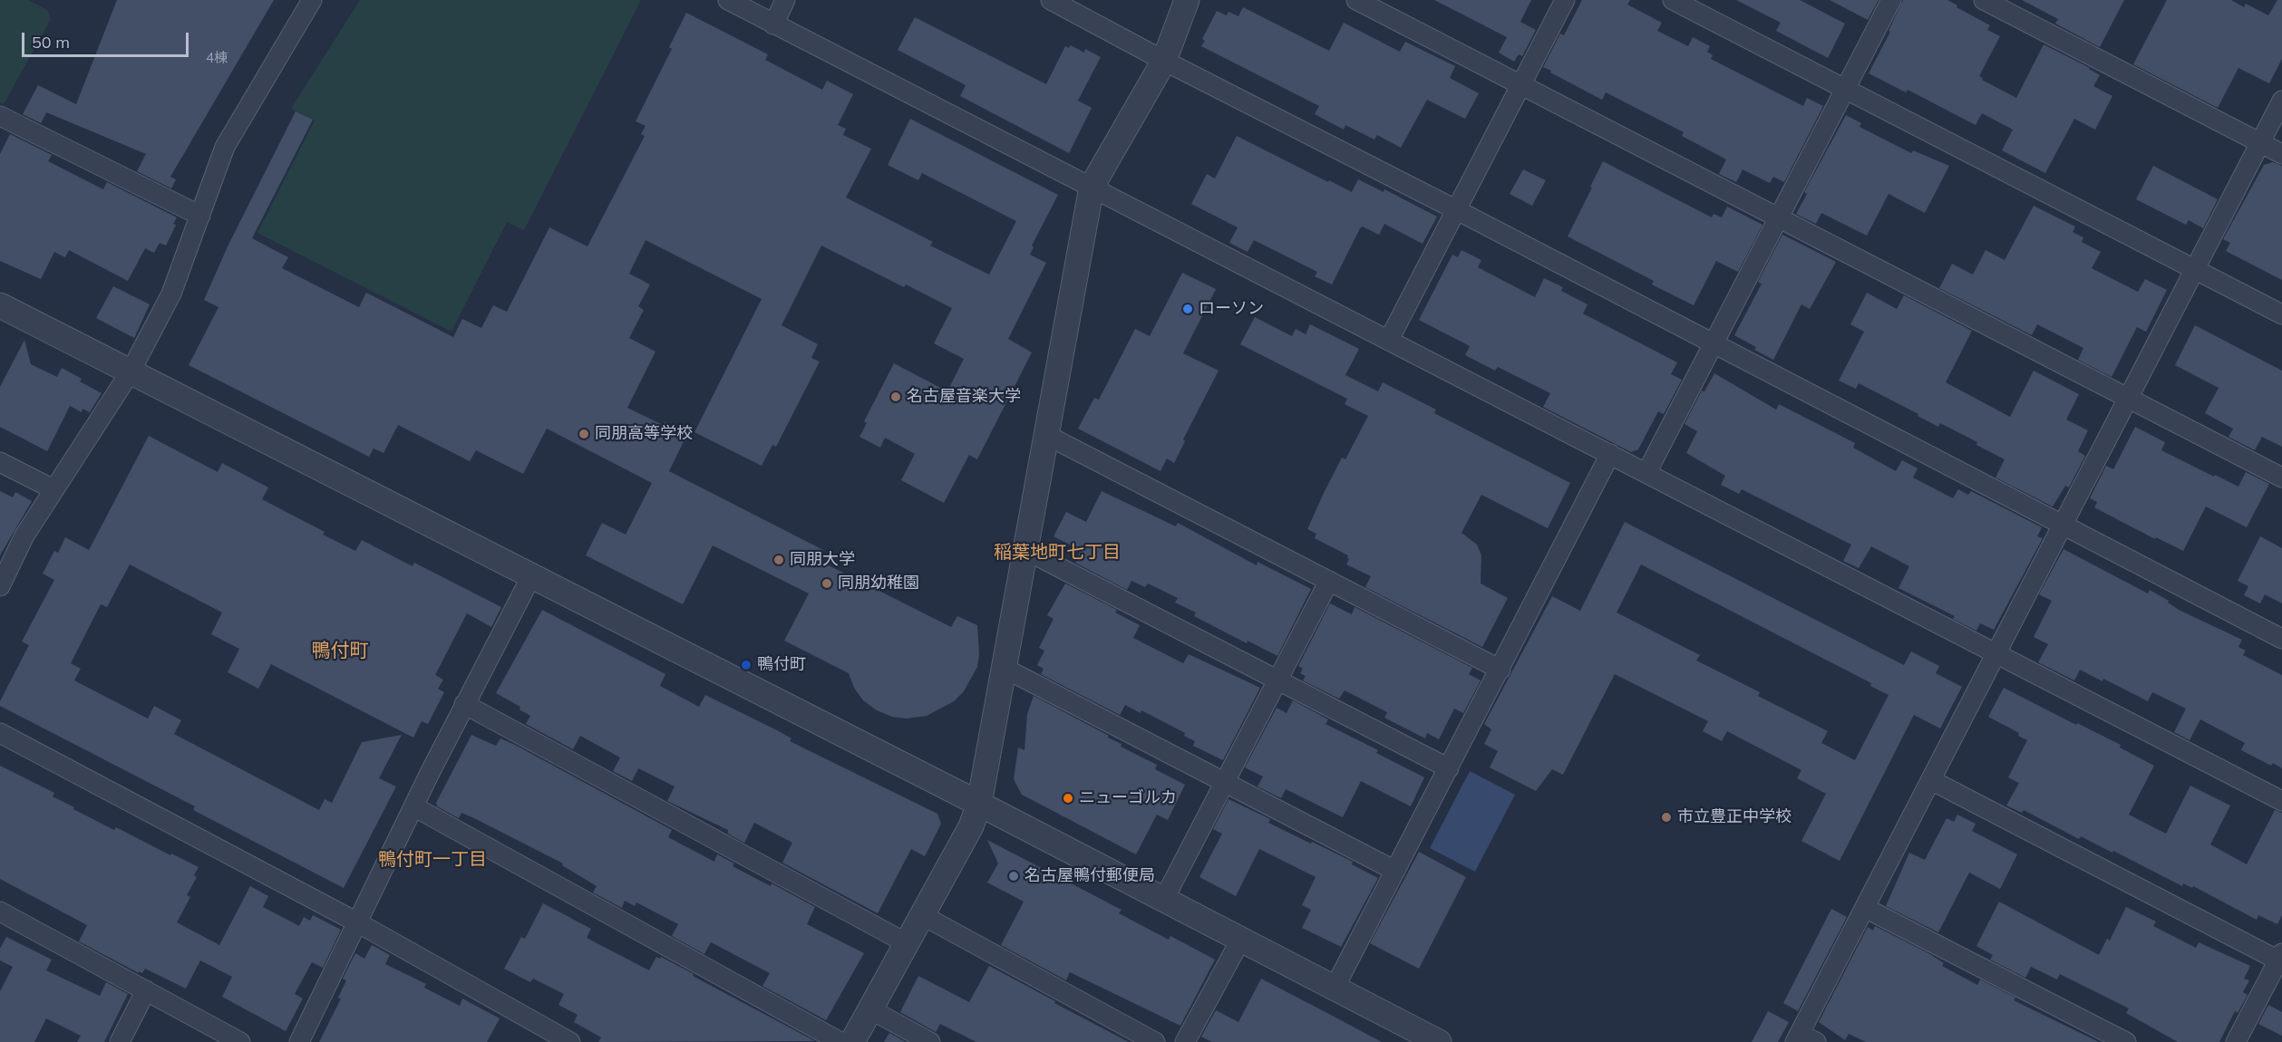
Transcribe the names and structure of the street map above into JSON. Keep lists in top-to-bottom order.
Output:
{
  "districts": ["稲葉地町七丁目", "鴨付町", "鴨付町一丁目"],
  "places": [
    "ローソン",
    "名古屋音楽大学",
    "同朋高等学校",
    "同朋大学",
    "同朋幼稚園",
    "鴨付町",
    "ニューゴルカ",
    "市立豊正中学校",
    "名古屋鴨付郵便局"
  ],
  "house_numbers": ["4棟"],
  "scale_bar": "50 m"
}
